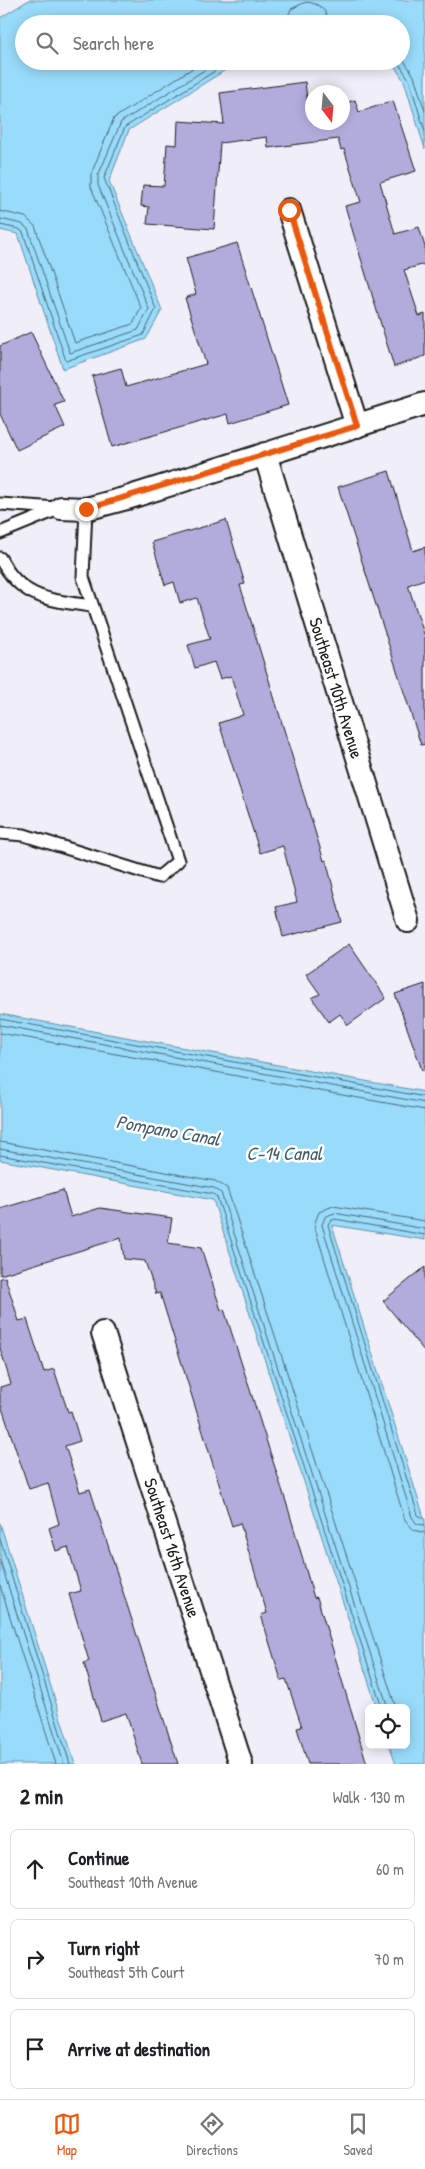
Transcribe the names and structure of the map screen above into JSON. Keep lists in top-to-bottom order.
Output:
{
  "streets": {
    "street": ["Southeast 10th Avenue", "Southeast 16th Avenue"]
  },
  "water": ["Pompano Canal", "C-14 Canal"],
  "north": "bottom",
  "page": {
    "search": "Search here",
    "heading": ["2 min", "Walk · 130 m"],
    "list": [
      ["Continue", "Southeast 10th Avenue", "60 m"],
      ["Turn right", "Southeast 5th Court", "70 m"],
      "Arrive at destination"
    ],
    "nav": ["Map", "Directions", "Saved"]
  }
}
